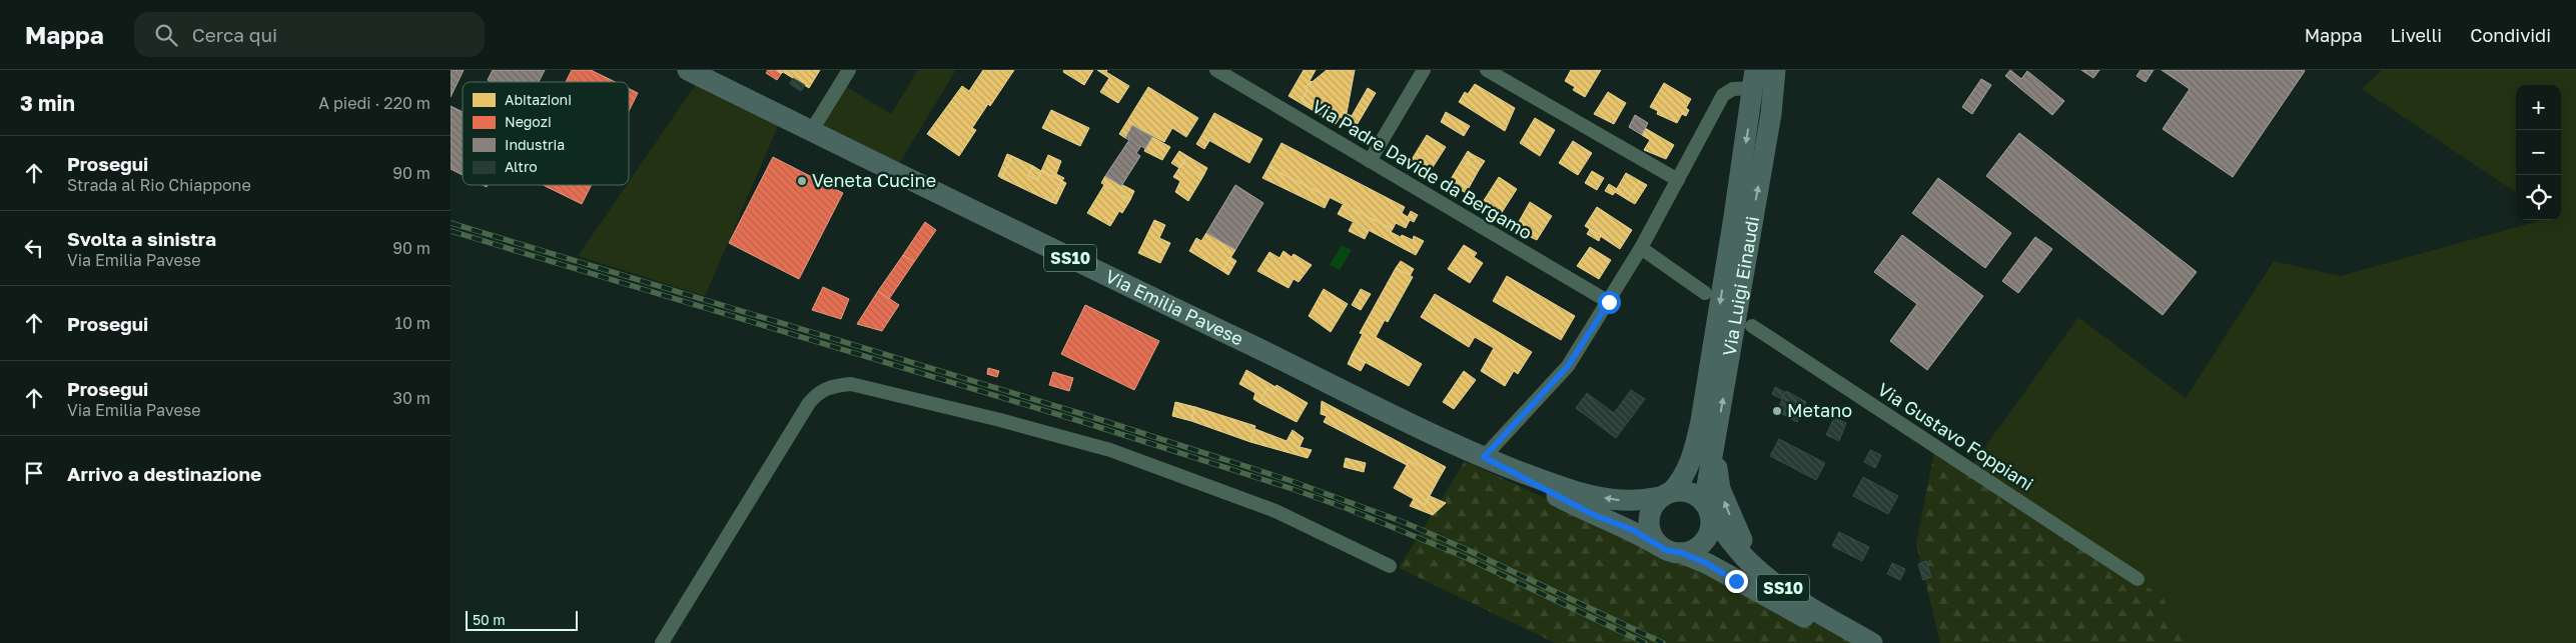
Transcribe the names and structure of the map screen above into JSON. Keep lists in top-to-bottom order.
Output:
{
  "streets": {
    "main road": ["SS10", "Via Luigi Einaudi", "Via Emilia Pavese"],
    "street": ["Via Padre Davide da Bergamo", "Via Gustavo Foppiani"]
  },
  "crossings": [
    ["SS10", "Via Luigi Einaudi"],
    ["SS10", "Via Emilia Pavese"],
    ["Via Luigi Einaudi", "Via Emilia Pavese"]
  ],
  "places": ["Veneta Cucine", "Metano"],
  "legend": [
    "Abitazioni",
    "Negozi",
    "Industria",
    "Altro"
  ],
  "scale_bar": "50 m",
  "page": {
    "header": "Mappa",
    "search": "Cerca qui",
    "nav": ["Mappa", "Livelli", "Condividi"],
    "heading": ["3 min", "A piedi · 220 m"],
    "map_buttons": ["+", "−"],
    "list": [
      ["Prosegui", "Strada al Rio Chiappone", "90 m"],
      ["Svolta a sinistra", "Via Emilia Pavese", "90 m"],
      ["Prosegui", "10 m"],
      ["Prosegui", "Via Emilia Pavese", "30 m"],
      "Arrivo a destinazione"
    ],
    "scale": "50 m"
  }
}
